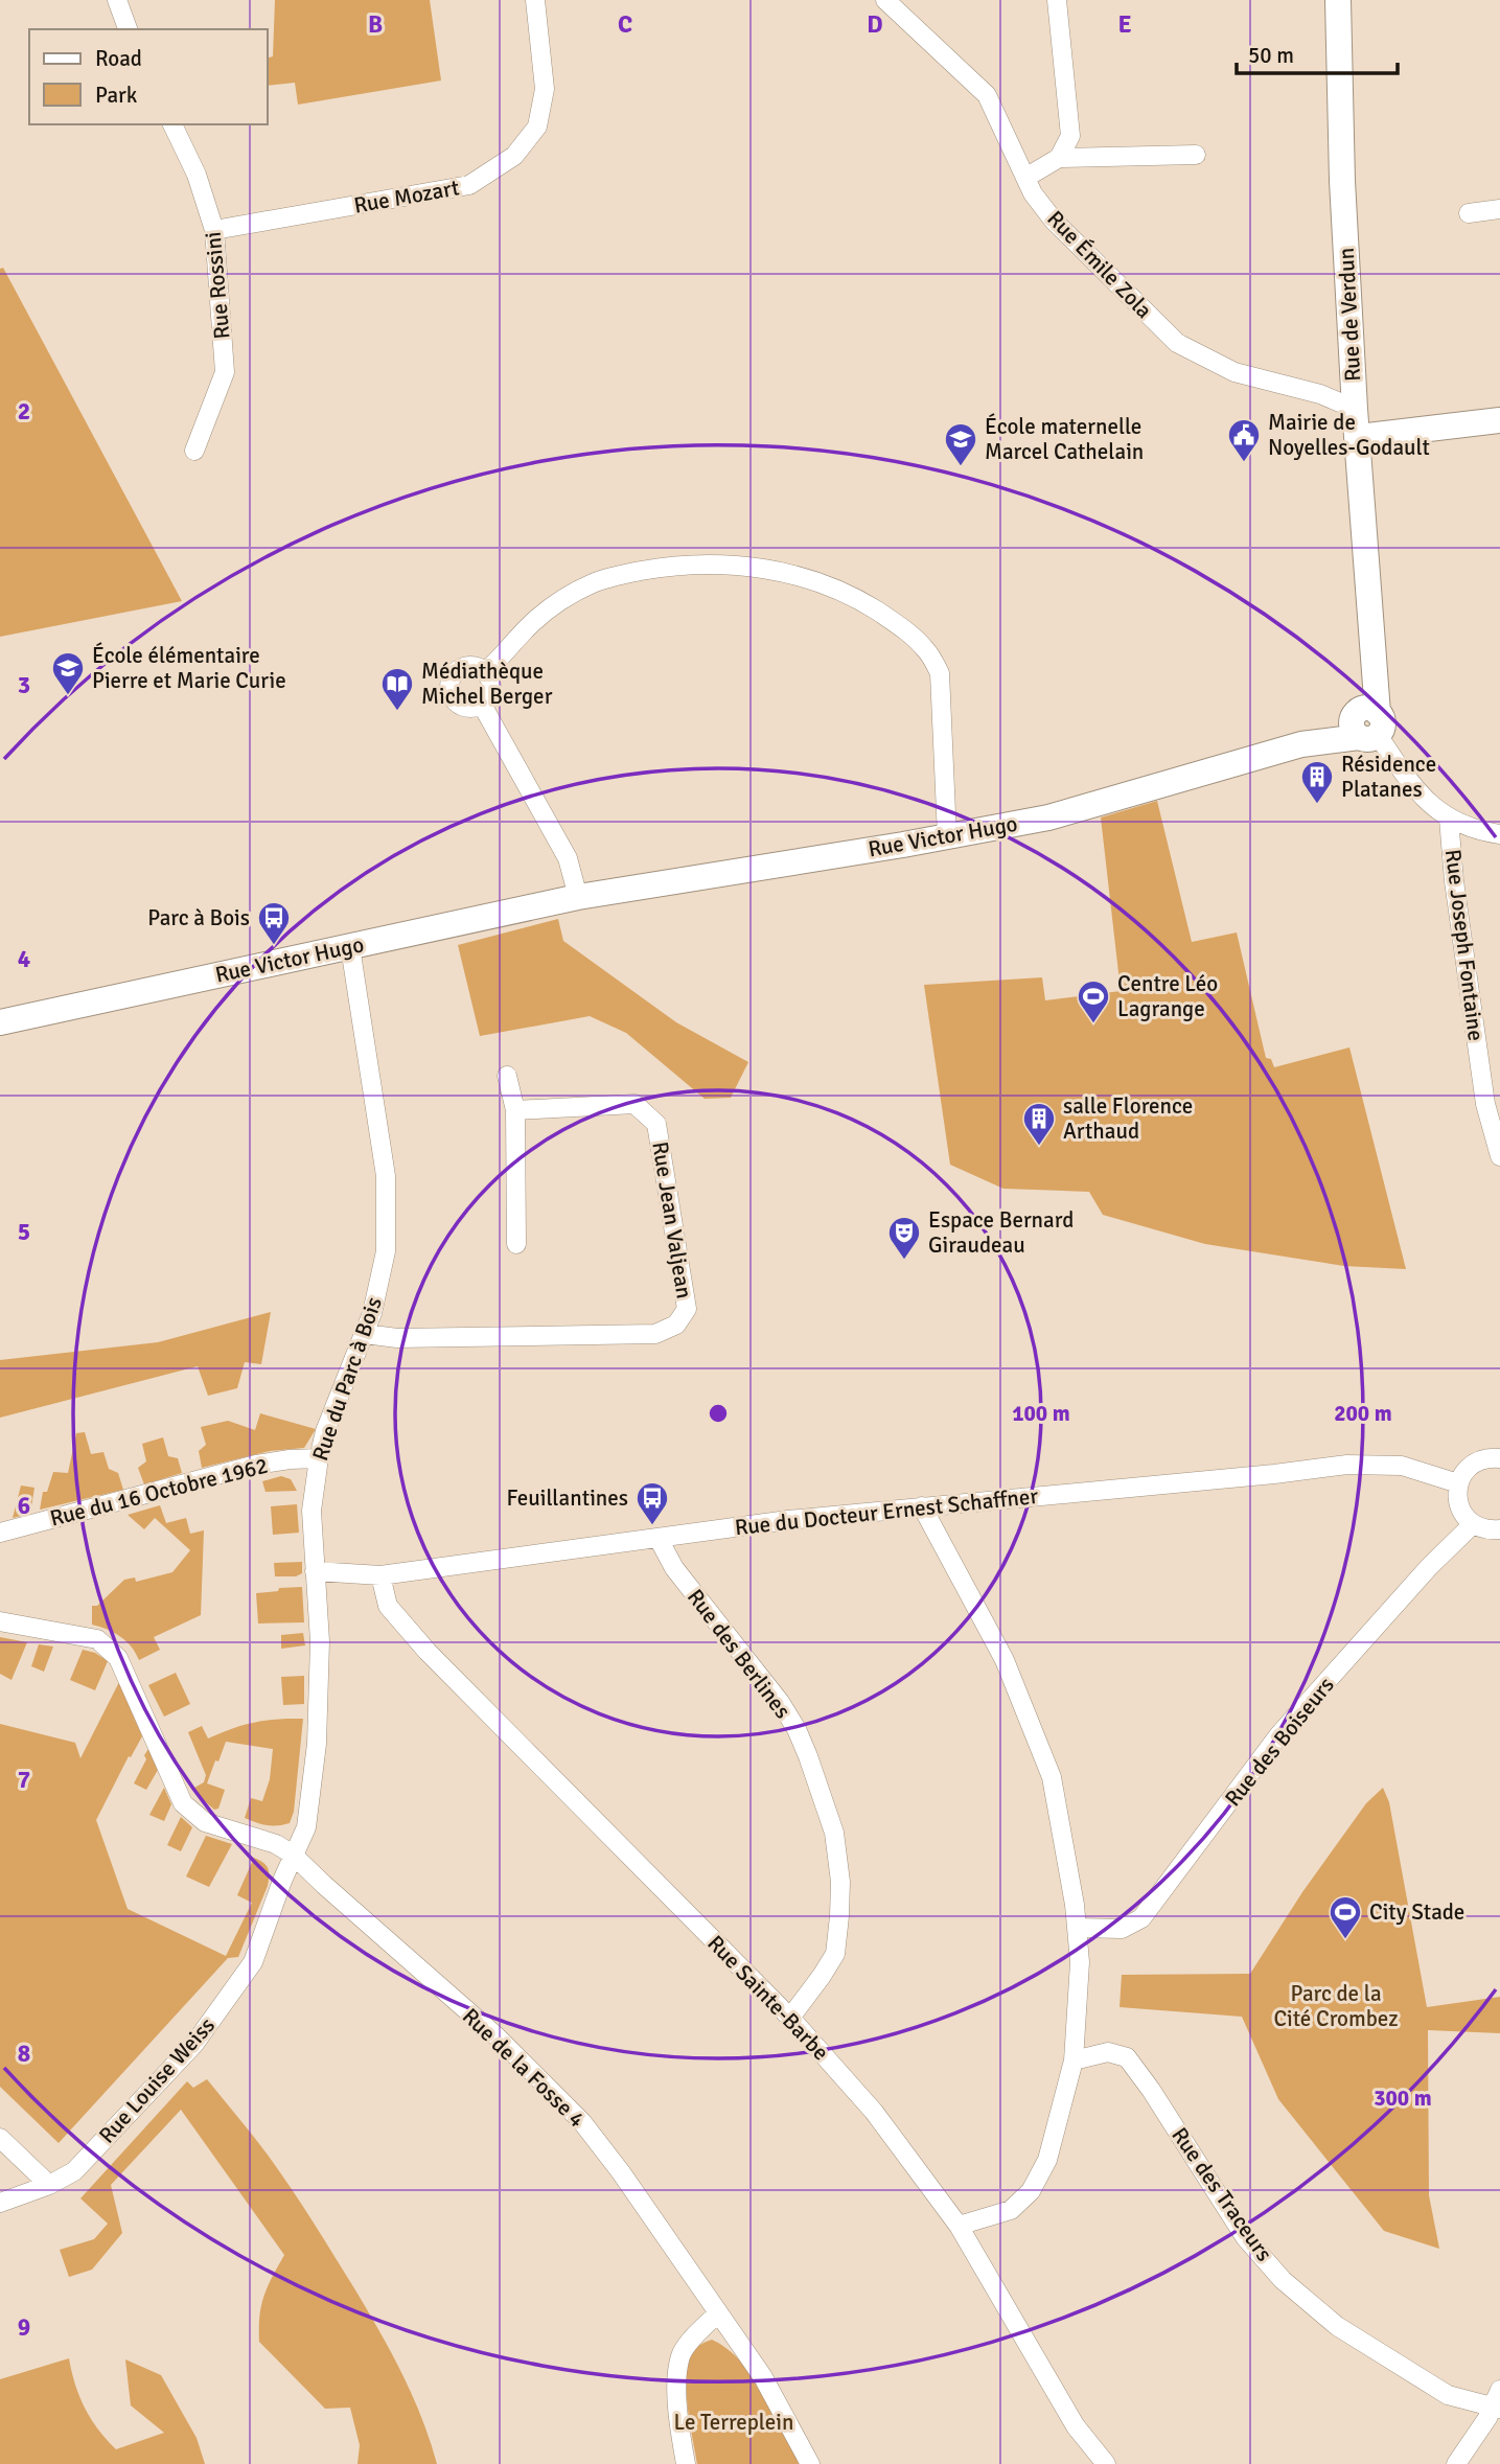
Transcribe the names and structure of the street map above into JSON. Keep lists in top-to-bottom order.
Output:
{
  "streets": {
    "street": [
      "Rue Mozart",
      "Rue Émile Zola",
      "Rue Rossini",
      "Rue de Verdun",
      "Rue Victor Hugo",
      "Rue Joseph Fontaine",
      "Rue Jean Valjean",
      "Rue du Parc à Bois",
      "Rue du 16 Octobre 1962",
      "Rue du Docteur Ernest Schaffner",
      "Rue des Berlines",
      "Rue des Boiseurs",
      "Rue Sainte-Barbe",
      "Rue de la Fosse 4",
      "Rue Louise Weiss",
      "Rue des Traceurs"
    ]
  },
  "crossings": [
    ["Rue Mozart", "Rue Rossini"],
    ["Rue Émile Zola", "Rue de Verdun"],
    ["Rue de Verdun", "Rue Victor Hugo"],
    ["Rue Victor Hugo", "Rue du Parc à Bois"],
    ["Rue Jean Valjean", "Rue du Parc à Bois"],
    ["Rue du Parc à Bois", "Rue du 16 Octobre 1962"],
    ["Rue du Parc à Bois", "Rue du Docteur Ernest Schaffner"],
    ["Rue du Parc à Bois", "Rue de la Fosse 4"],
    ["Rue du Parc à Bois", "Rue Louise Weiss"],
    ["Rue du Docteur Ernest Schaffner", "Rue des Berlines"],
    ["Rue du Docteur Ernest Schaffner", "Rue Sainte-Barbe"],
    ["Rue des Berlines", "Rue Sainte-Barbe"],
    ["Rue de la Fosse 4", "Rue Louise Weiss"]
  ],
  "parks": ["Parc de la Cité Crombez", "Le Terreplein"],
  "places": {
    "public building": ["Mairie de Noyelles-Godault"],
    "school or university": ["École maternelle Marcel Cathelain", "École élémentaire Pierre et Marie Curie"],
    "library": ["Médiathèque Michel Berger"],
    "building": ["Résidence Platanes", "salle Florence Arthaud"],
    "bus stop": ["Parc à Bois", "Feuillantines"],
    "sports": ["Centre Léo Lagrange", "City Stade"],
    "theatre": ["Espace Bernard Giraudeau"]
  },
  "legend": ["Road", "Park"],
  "scale_bar": "50 m",
  "grid": {
    "columns": [
      "B",
      "C",
      "D",
      "E"
    ],
    "rows": [
      "2",
      "3",
      "4",
      "5",
      "6",
      "7",
      "8",
      "9"
    ]
  },
  "rings": ["100 m", "200 m", "300 m"]
}
